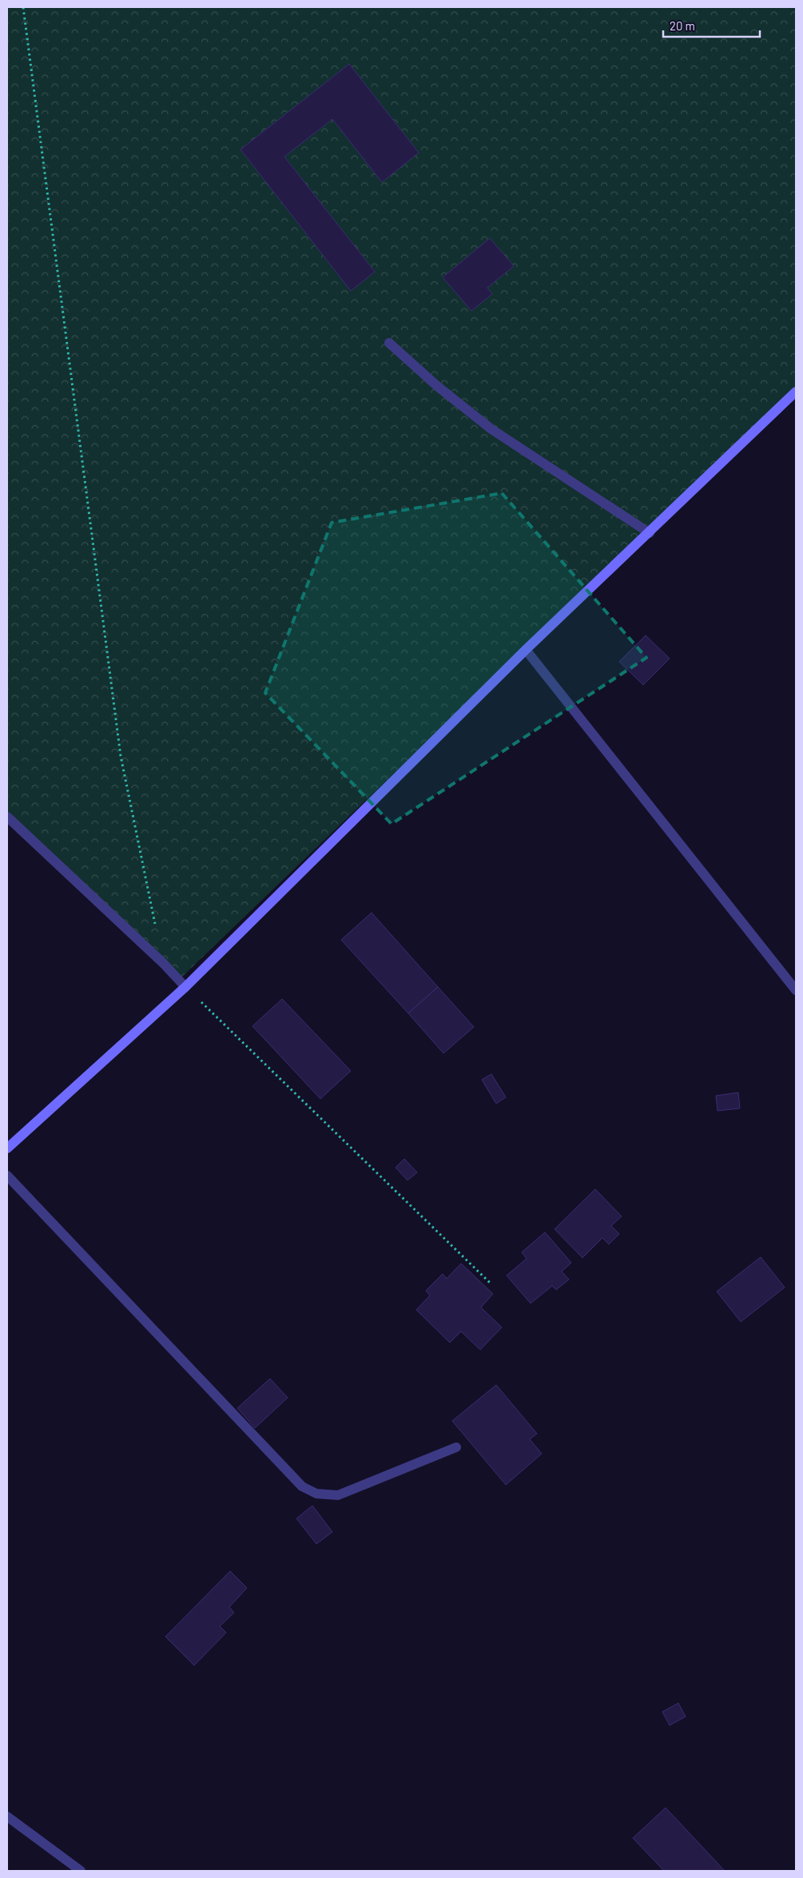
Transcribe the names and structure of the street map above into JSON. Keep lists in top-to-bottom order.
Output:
{
  "scale_bar": "20 m"
}
